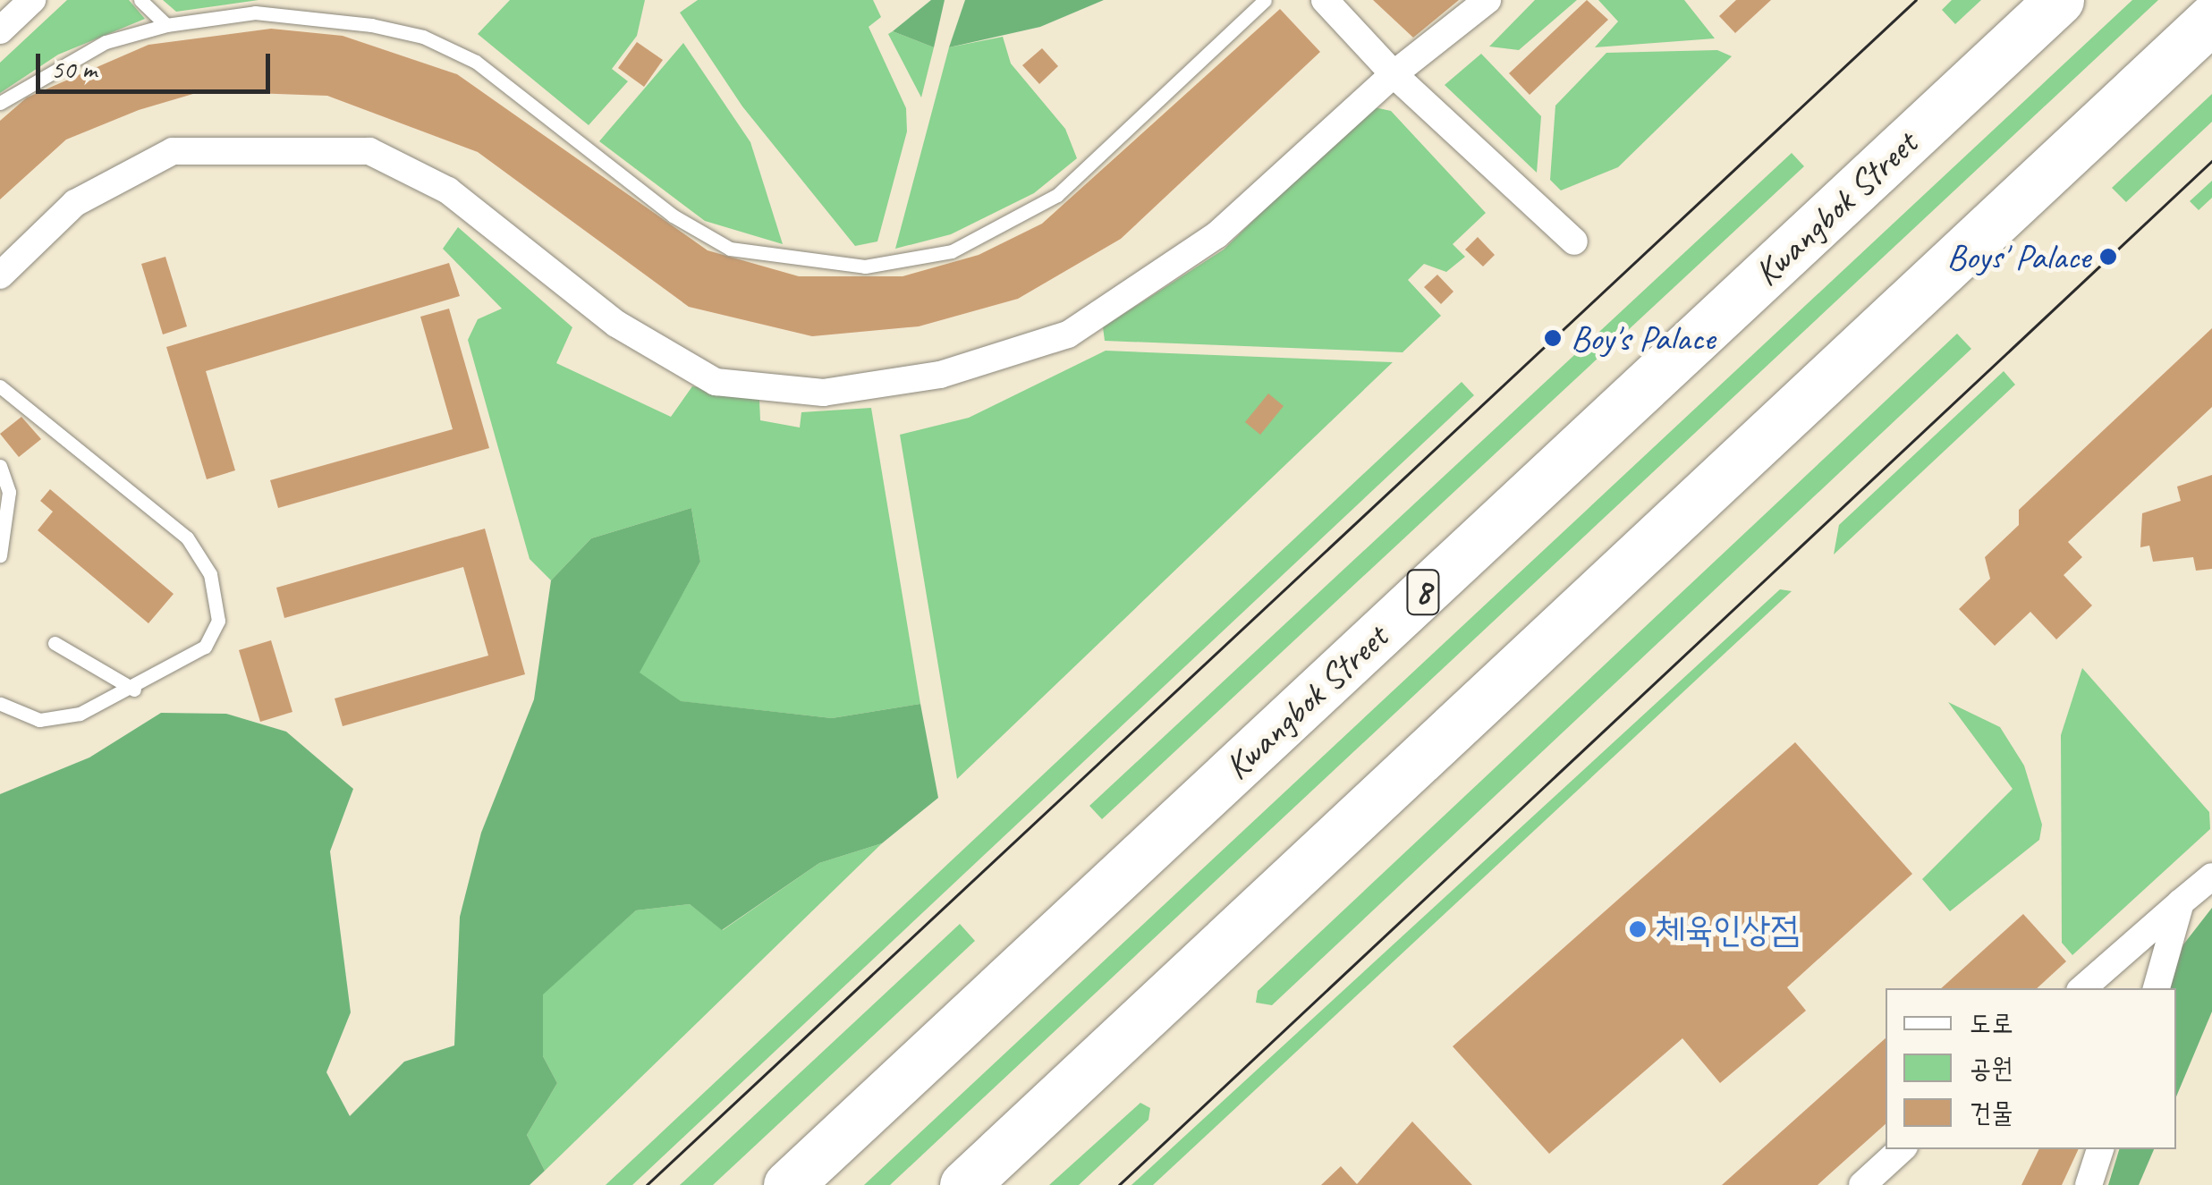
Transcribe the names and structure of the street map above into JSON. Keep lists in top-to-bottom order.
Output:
{
  "streets": {
    "highway": ["Kwangbok Street", "8"]
  },
  "places": ["Boys' Palace", "Boy's Palace", "체육인상점"],
  "legend": ["도로", "공원", "건물"],
  "scale_bar": "50 m"
}
